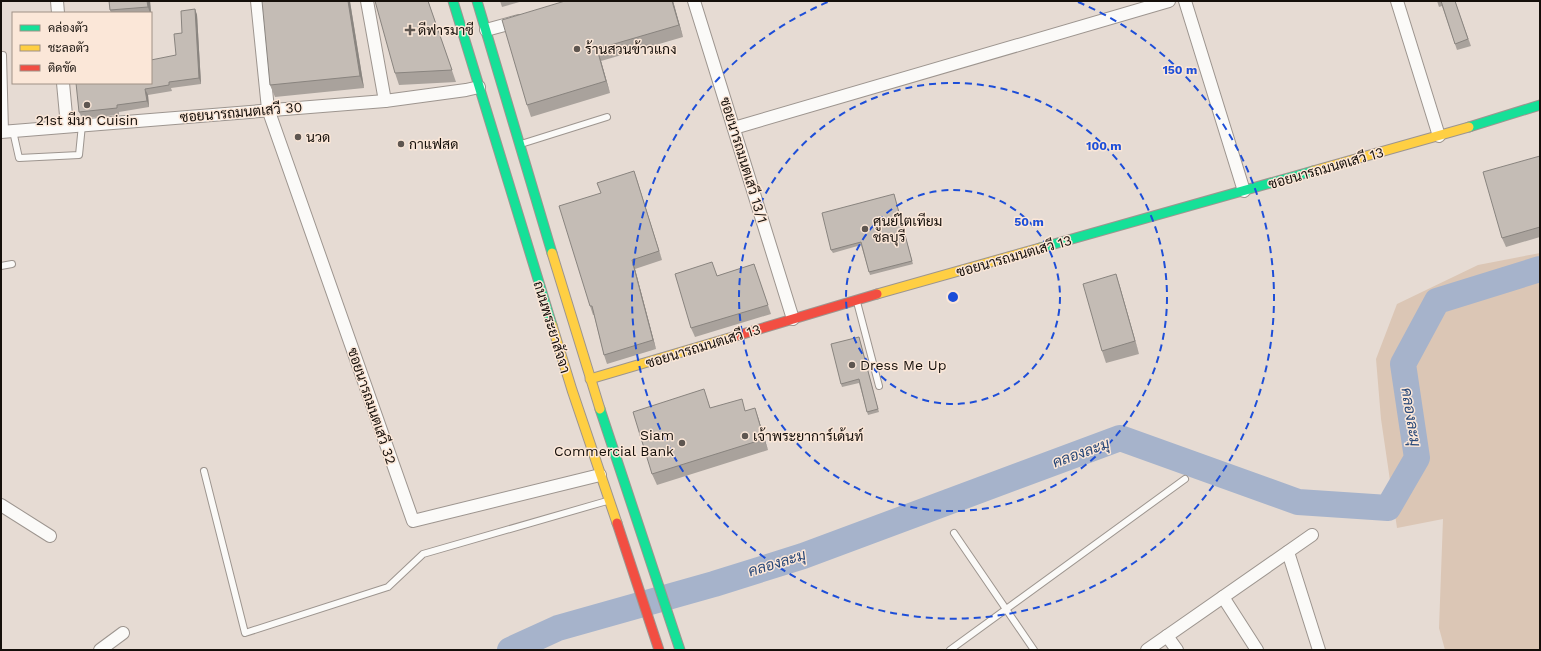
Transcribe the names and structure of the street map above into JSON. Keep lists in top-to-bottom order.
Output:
{
  "streets": {
    "main road": ["ซอยนารถมนตเสวี 13", "ถนนพระยาสัจจา"],
    "street": ["ซอยนารถมนตเสวี 30", "ซอยนารถมนตเสวี 13/1", "ซอยนารถมนตเสวี 32"]
  },
  "crossings": [
    ["ซอยนารถมนตเสวี 30", "ถนนพระยาสัจจา"],
    ["ซอยนารถมนตเสวี 30", "ซอยนารถมนตเสวี 32"],
    ["ซอยนารถมนตเสวี 13/1", "ซอยนารถมนตเสวี 13"],
    ["ซอยนารถมนตเสวี 13", "ถนนพระยาสัจจา"],
    ["ถนนพระยาสัจจา", "ซอยนารถมนตเสวี 32"]
  ],
  "water": ["คลองละมุ"],
  "places": {
    "health": ["ดีฟารมาซี"],
    "other": [
      "ร้านสวนข้าวแกง",
      "21st มีนา Cuisin",
      "นวด",
      "กาแฟสด",
      "ศูนย์ไตเทียม ชลบุรี",
      "Dress Me Up",
      "เจ้าพระยาการ์เด้นท์",
      "Siam Commercial Bank"
    ]
  },
  "legend": ["คล่องตัว", "ชะลอตัว", "ติดขัด"],
  "rings": ["150 m", "100 m", "50 m"]
}
